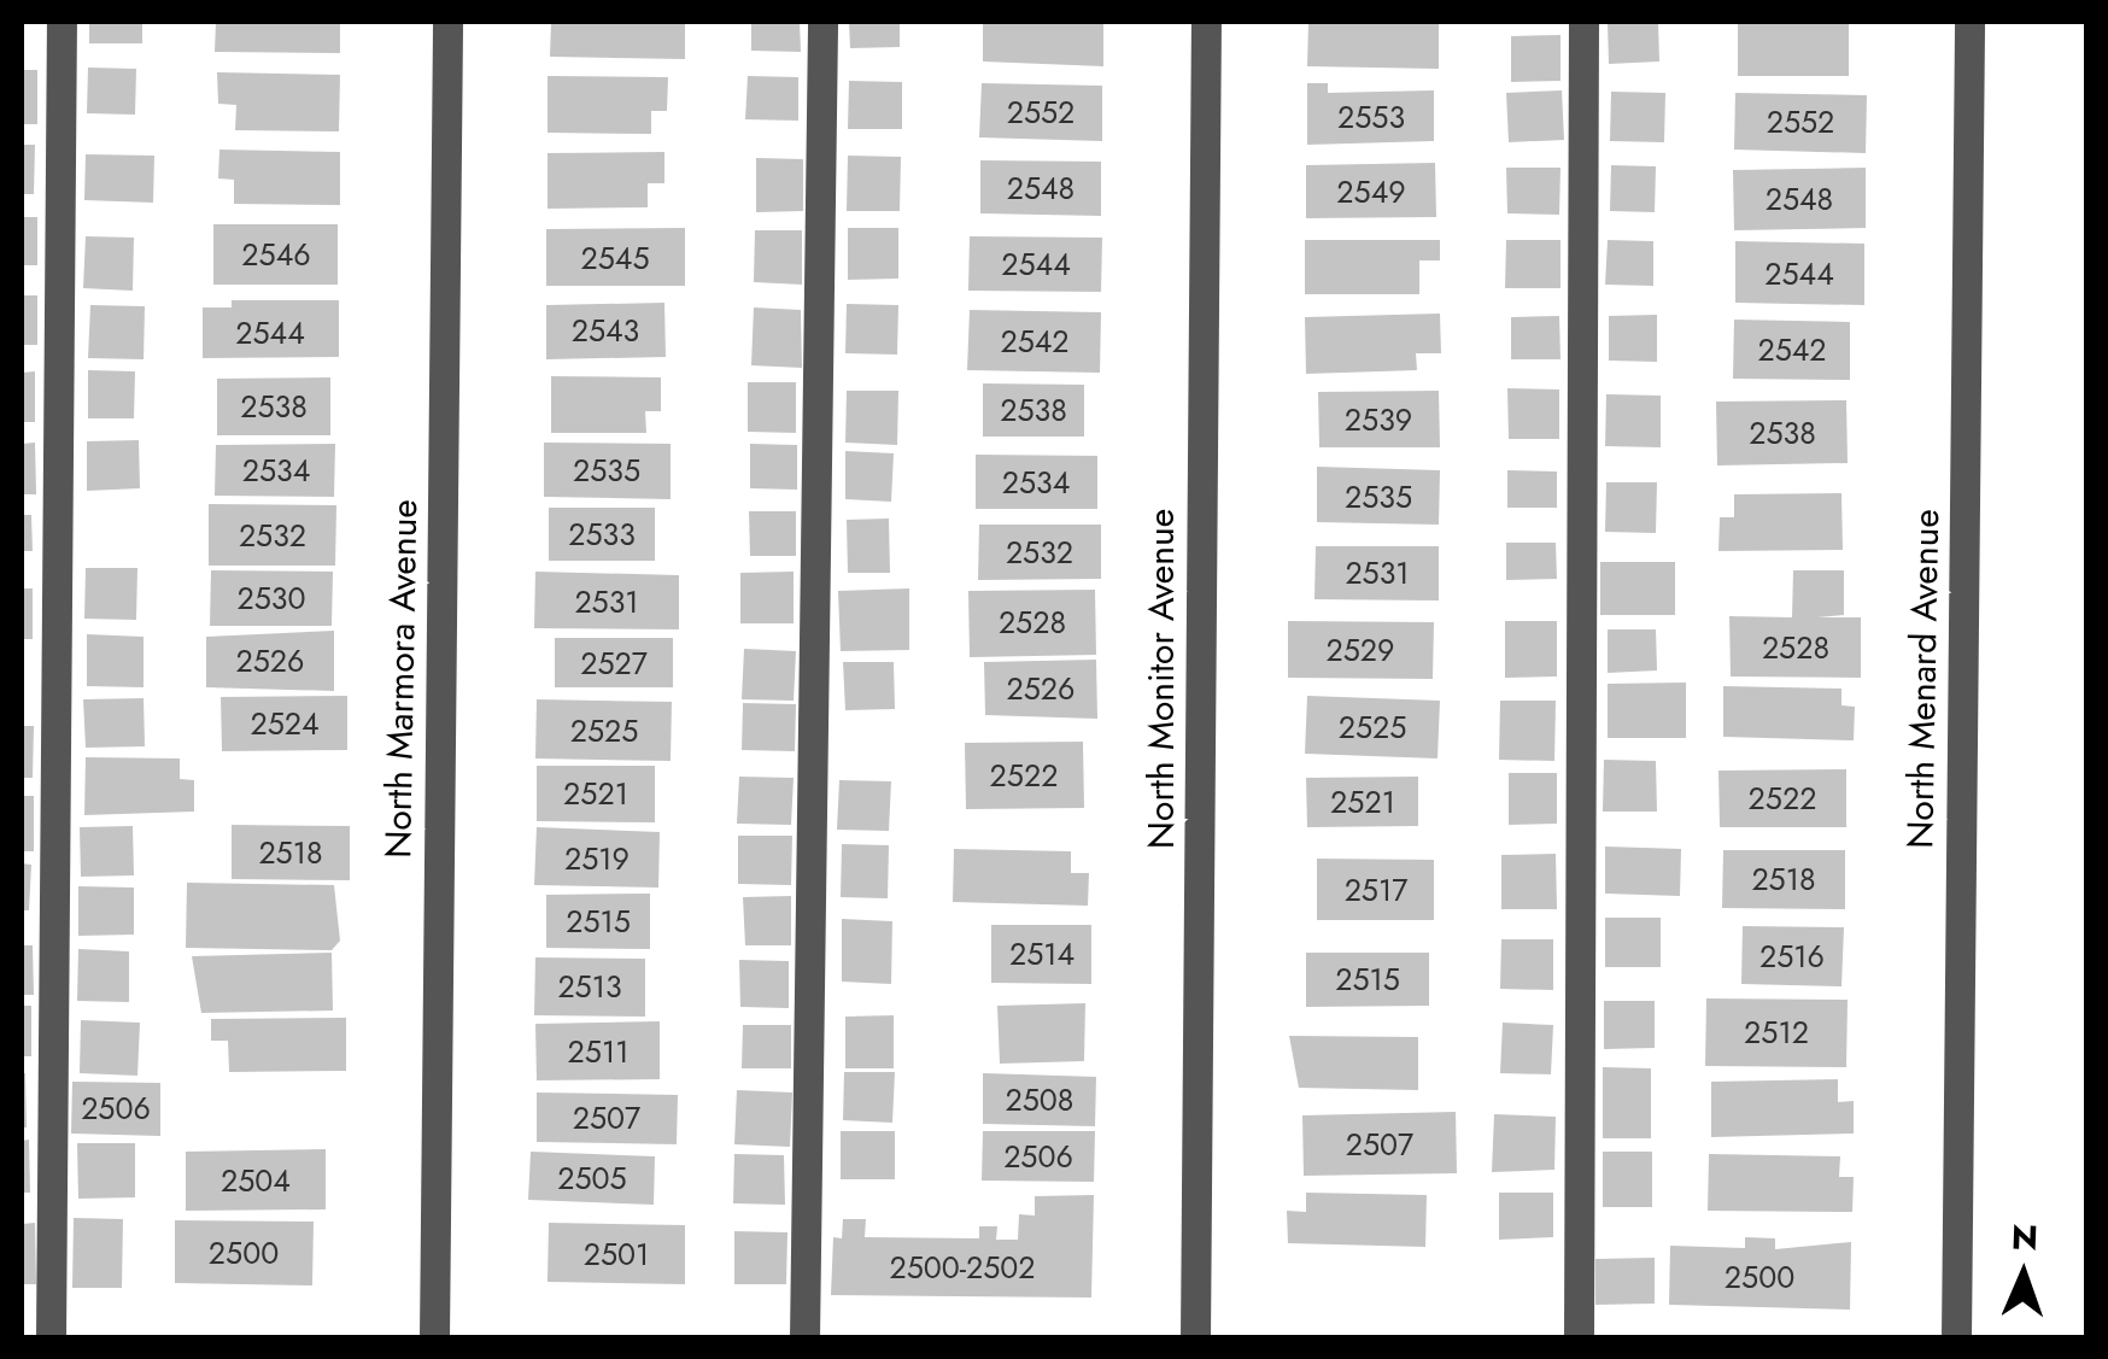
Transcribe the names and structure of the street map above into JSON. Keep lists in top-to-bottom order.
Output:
{
  "streets": {
    "street": ["North Marmora Avenue", "North Monitor Avenue", "North Menard Avenue"]
  },
  "house_numbers": [
    "2552",
    "2553",
    "2552",
    "2548",
    "2549",
    "2548",
    "2546",
    "2545",
    "2544",
    "2544",
    "2543",
    "2544",
    "2542",
    "2542",
    "2538",
    "2538",
    "2539",
    "2538",
    "2534",
    "2535",
    "2534",
    "2535",
    "2533",
    "2532",
    "2532",
    "2531",
    "2530",
    "2531",
    "2528",
    "2528",
    "2529",
    "2526",
    "2527",
    "2526",
    "2524",
    "2525",
    "2525",
    "2522",
    "2521",
    "2522",
    "2521",
    "2518",
    "2519",
    "2518",
    "2517",
    "2515",
    "2514",
    "2516",
    "2515",
    "2513",
    "2512",
    "2511",
    "2508",
    "2506",
    "2507",
    "2507",
    "2506",
    "2505",
    "2504",
    "2500",
    "2501",
    "2500-2502",
    "2500"
  ],
  "north": "top"
}
